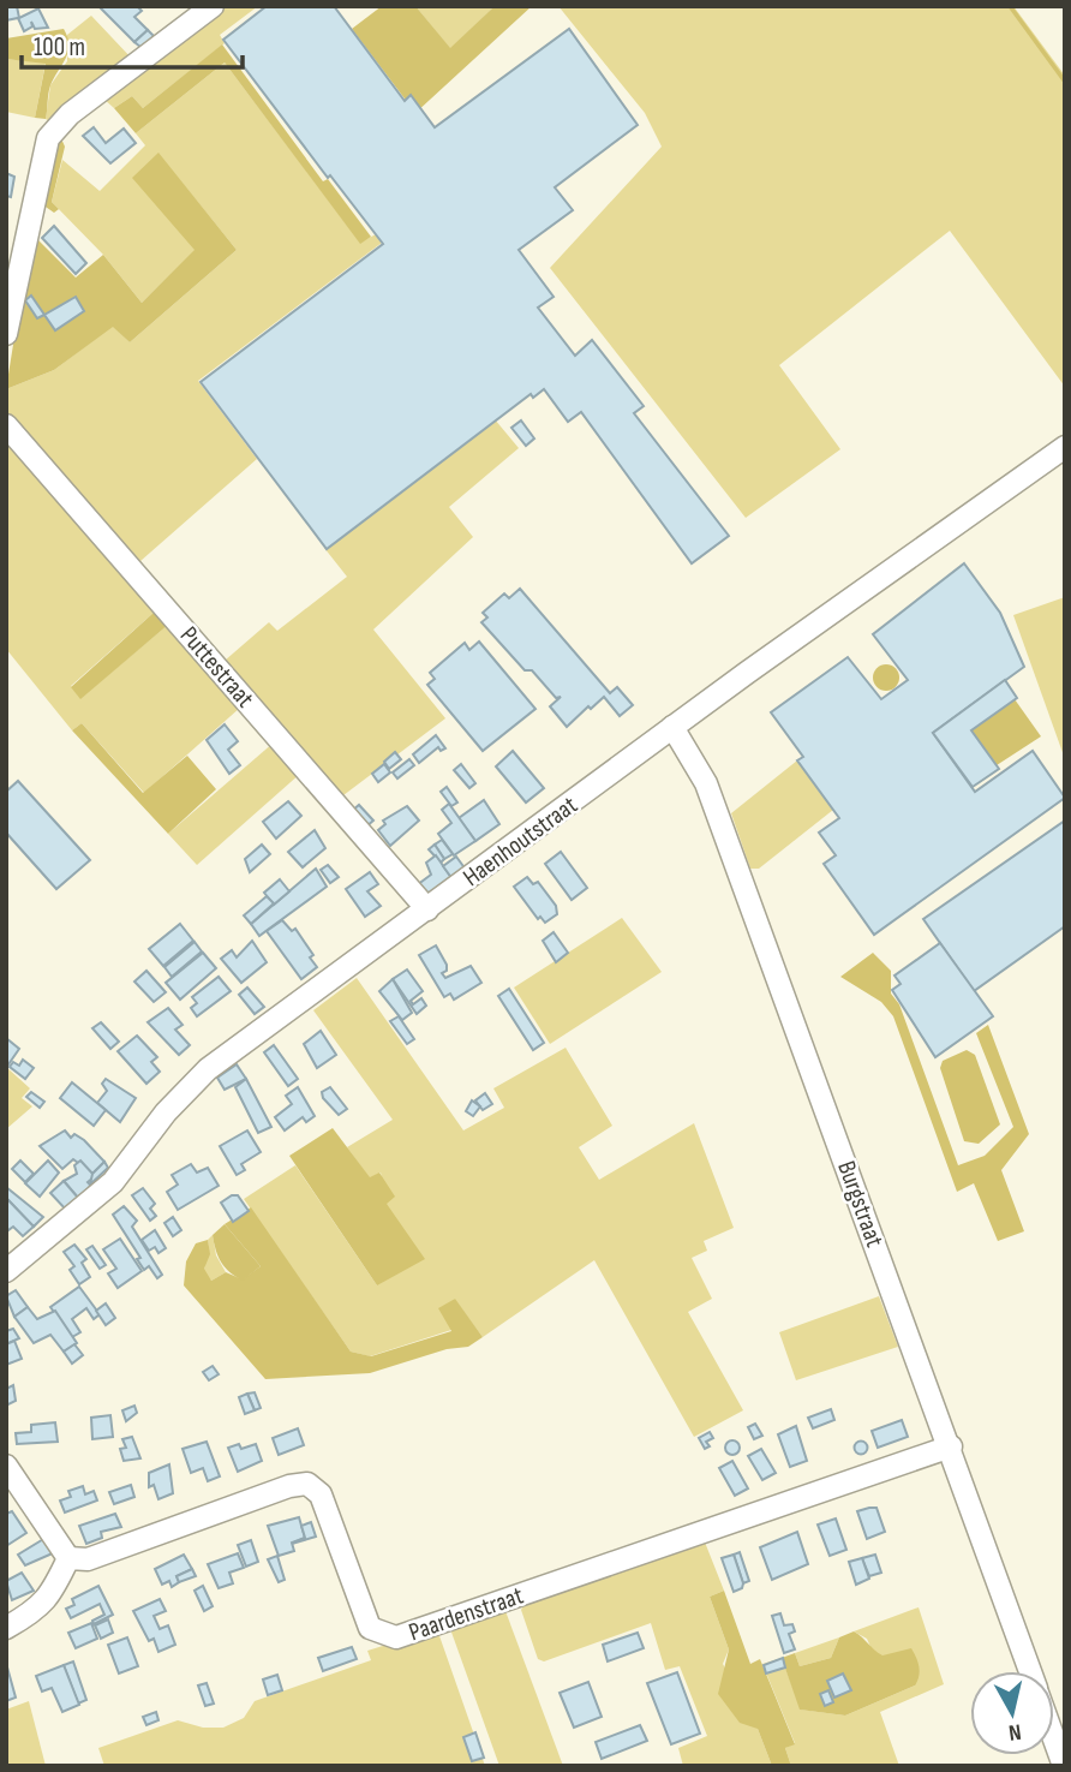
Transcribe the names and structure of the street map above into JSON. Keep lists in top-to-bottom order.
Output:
{
  "streets": {
    "street": [
      "Puttestraat",
      "Haenhoutstraat",
      "Burgstraat",
      "Paardenstraat"
    ]
  },
  "crossings": [
    ["Puttestraat", "Haenhoutstraat"],
    ["Haenhoutstraat", "Burgstraat"],
    ["Burgstraat", "Paardenstraat"]
  ],
  "scale_bar": "100 m",
  "north": "bottom"
}
